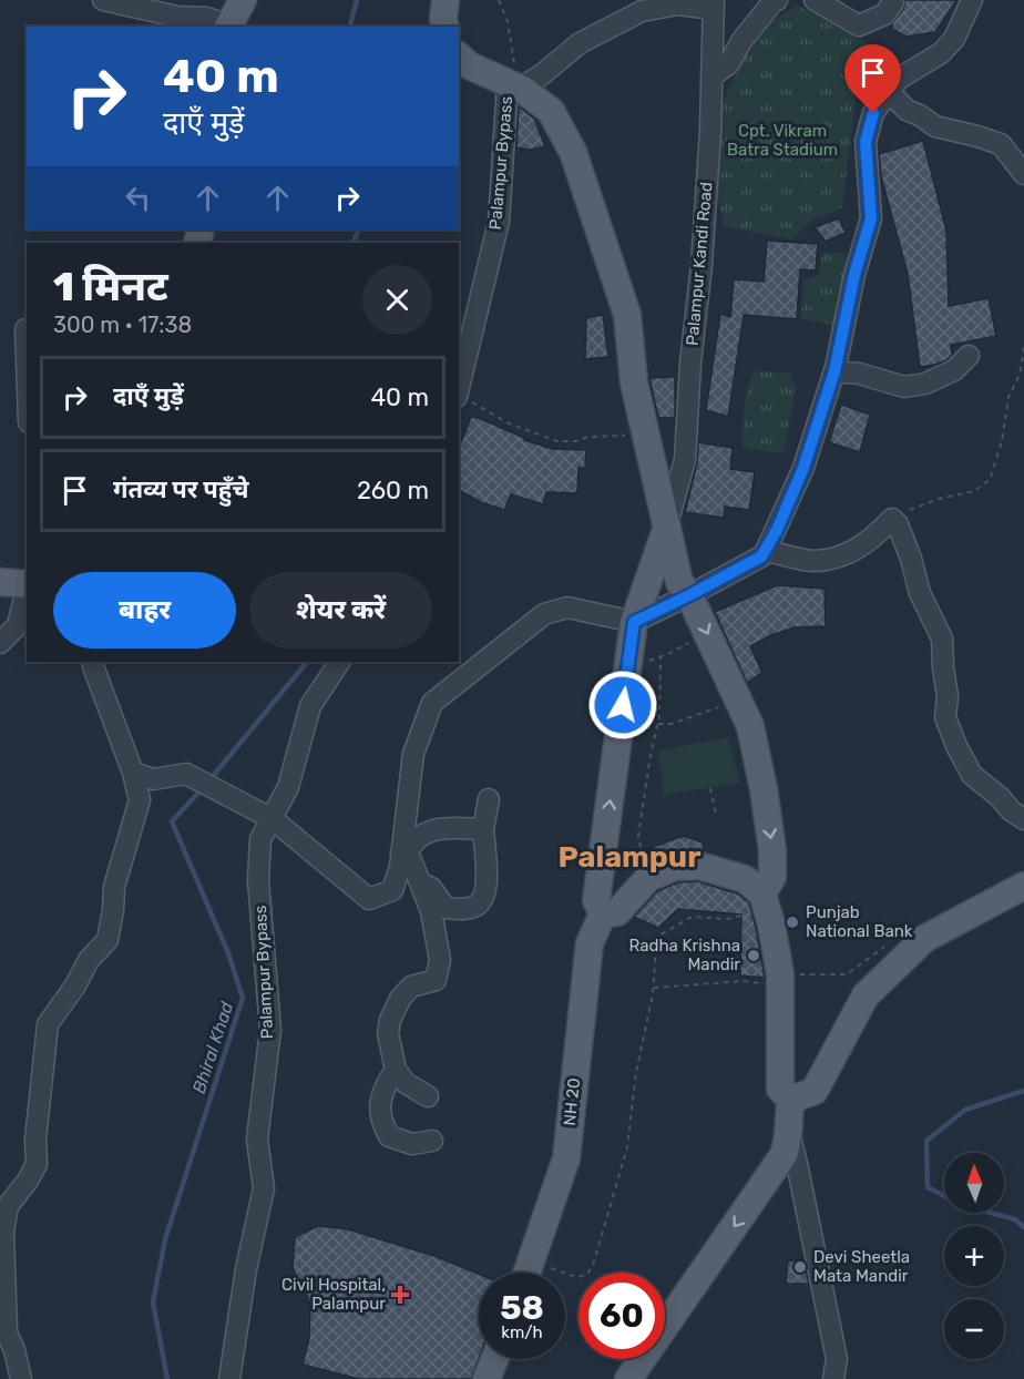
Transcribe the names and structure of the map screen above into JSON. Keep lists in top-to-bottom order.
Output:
{
  "streets": {
    "main road": ["NH 20"],
    "street": ["Palampur Bypass", "Palampur Kandi Road"]
  },
  "districts": ["Palampur"],
  "water": ["Bhiral Khad"],
  "parks": ["Cpt. Vikram Batra Stadium"],
  "places": {
    "other": ["Punjab National Bank", "Radha Krishna Mandir", "Devi Sheetla Mata Mandir"],
    "health": ["Civil Hospital, Palampur"]
  },
  "north": "top",
  "page": {
    "turn": ["40 m", "दाएँ मुड़ें"],
    "heading": ["1 मिनट", "300 m · 17:38"],
    "list": [
      {
        "name": "दाएँ मुड़ें",
        "value": "40 m"
      },
      {
        "name": "गंतव्य पर पहुँचे",
        "value": "260 m"
      }
    ],
    "buttons": ["बाहर", "शेयर करें"],
    "map_buttons": ["+", "−"],
    "speed": "58 km/h",
    "limit": "60"
  }
}
